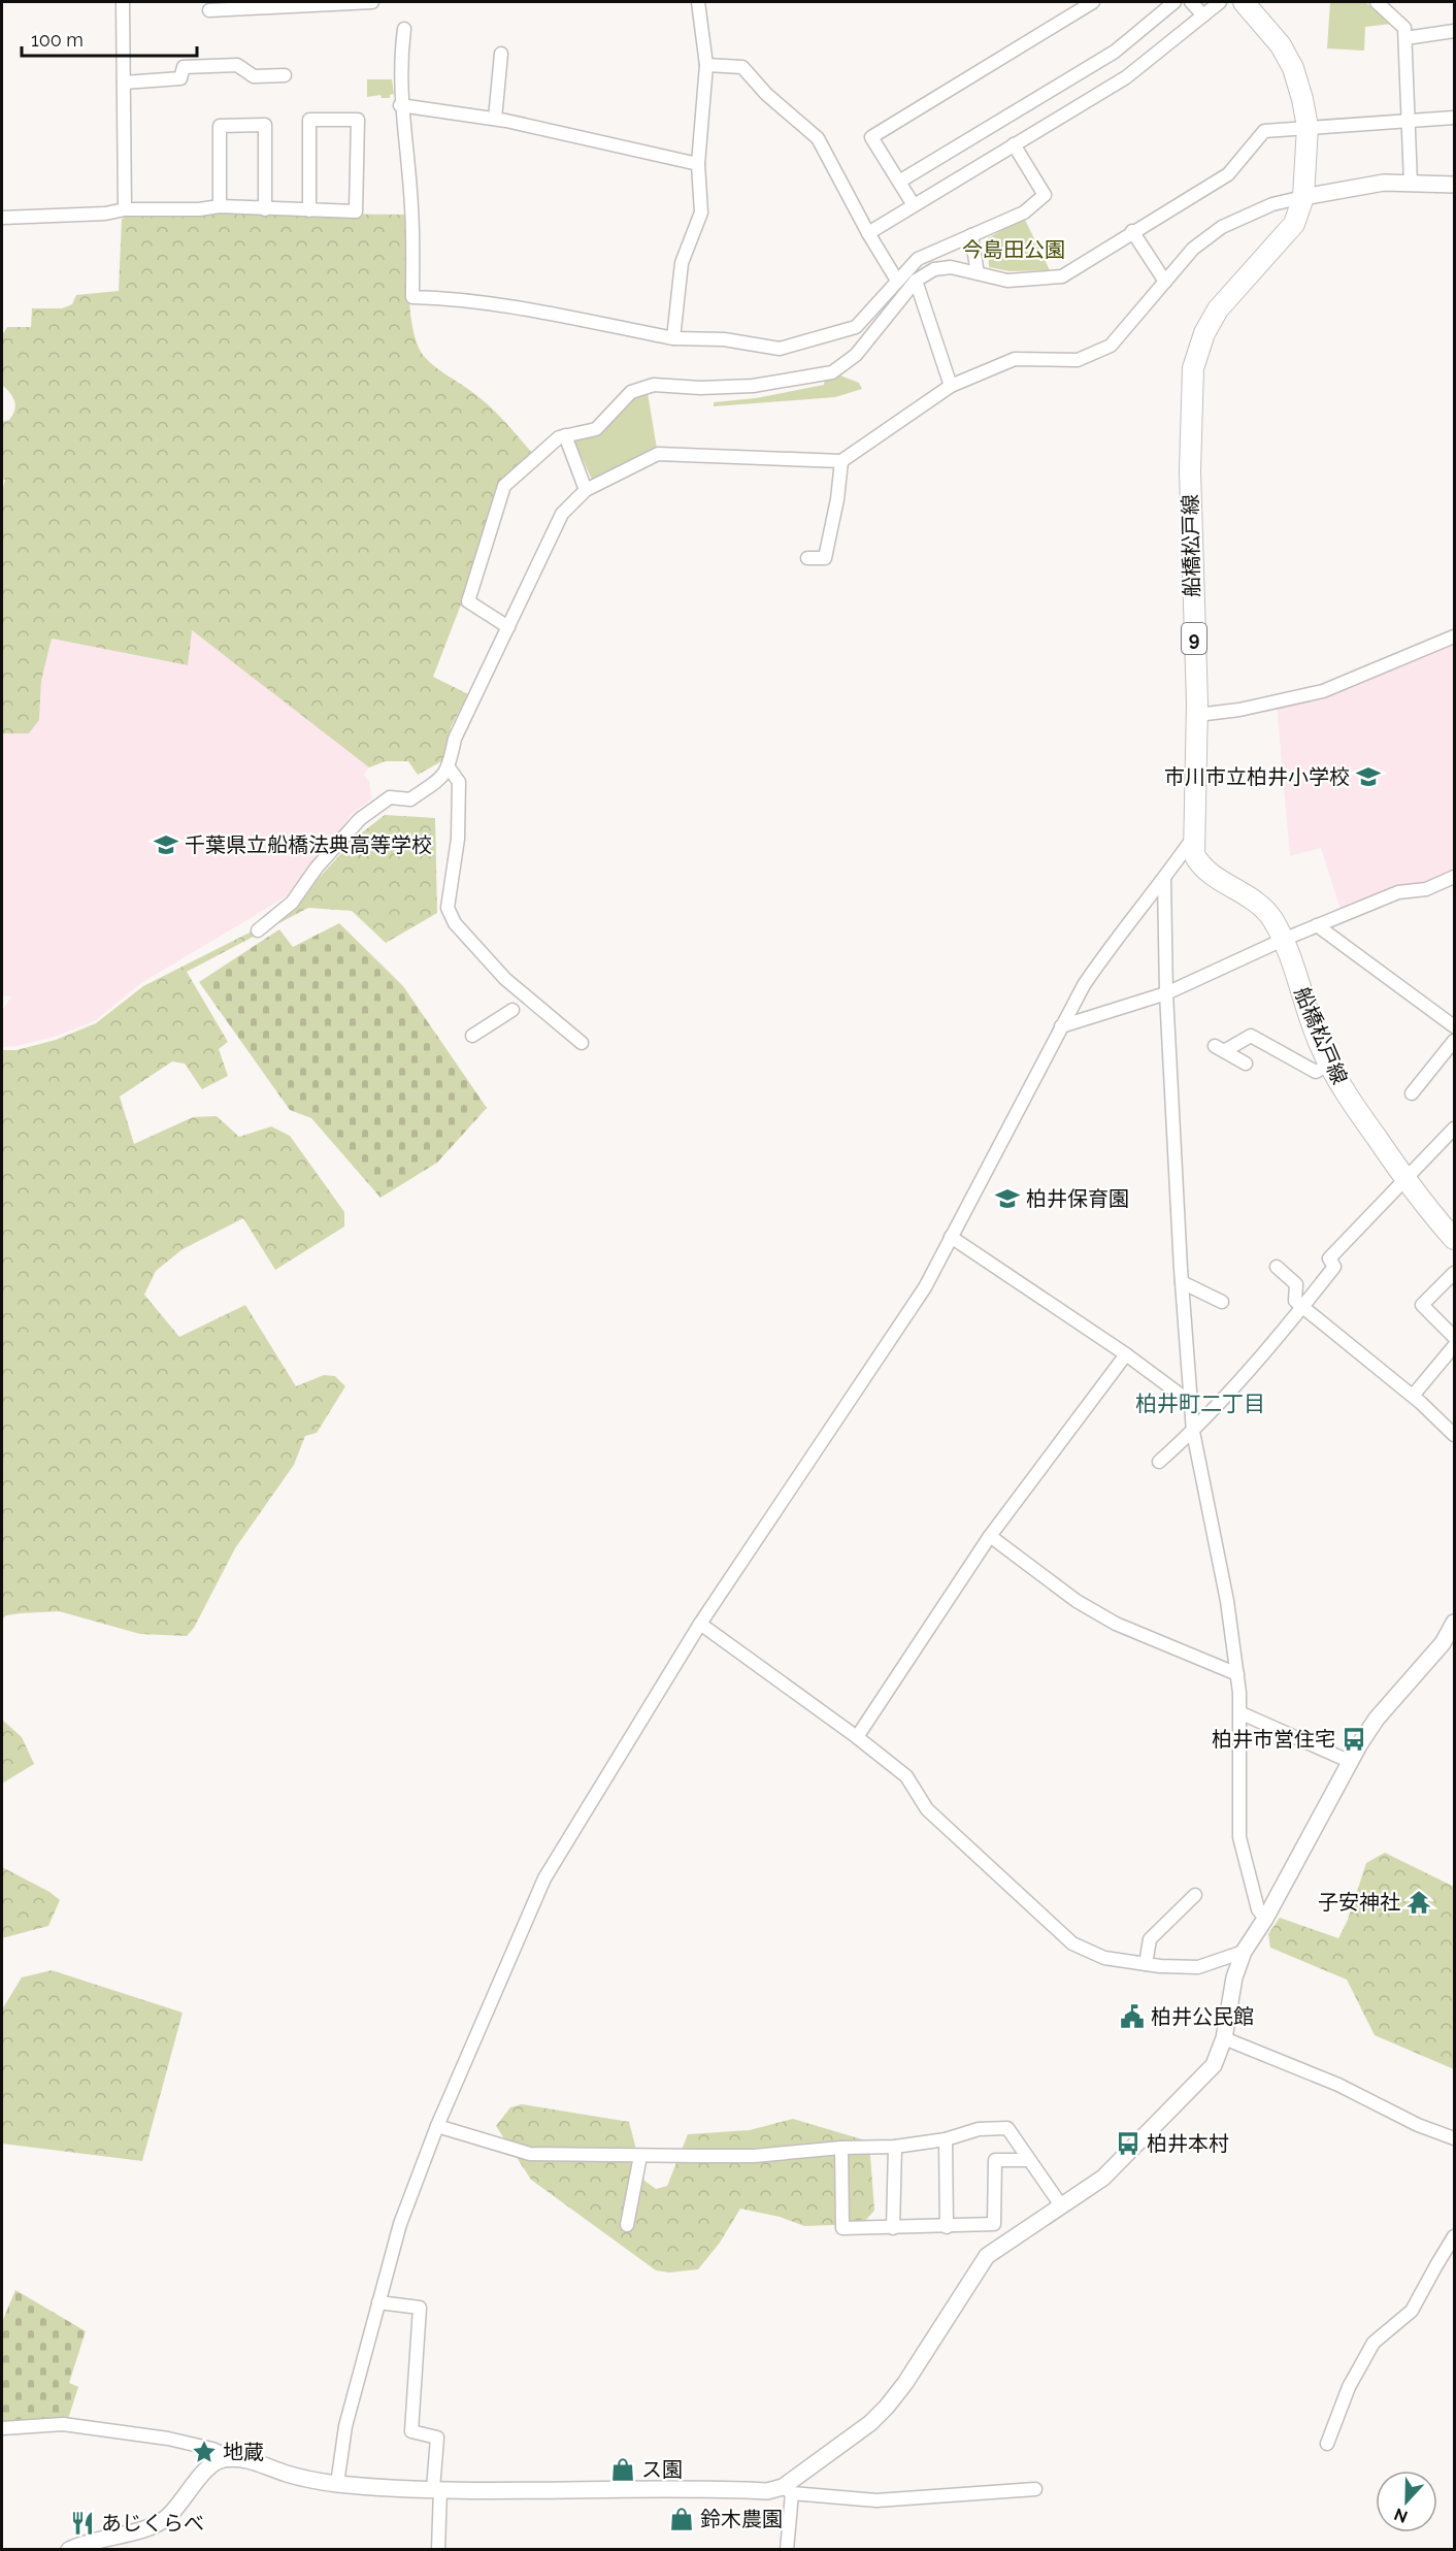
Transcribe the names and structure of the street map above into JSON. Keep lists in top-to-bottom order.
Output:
{
  "streets": {
    "main road": ["船橋松戸線", "9"]
  },
  "districts": ["柏井町二丁目"],
  "parks": ["今島田公園"],
  "places": {
    "school or university": ["市川市立柏井小学校", "千葉県立船橋法典高等学校", "柏井保育園"],
    "bus stop": ["柏井市営住宅", "柏井本村"],
    "temple": ["子安神社"],
    "public building": ["柏井公民館"],
    "place": ["地蔵"],
    "shop": ["ス園", "鈴木農園"],
    "restaurant": ["あじくらべ"]
  },
  "scale_bar": "100 m",
  "north": "bottom"
}
